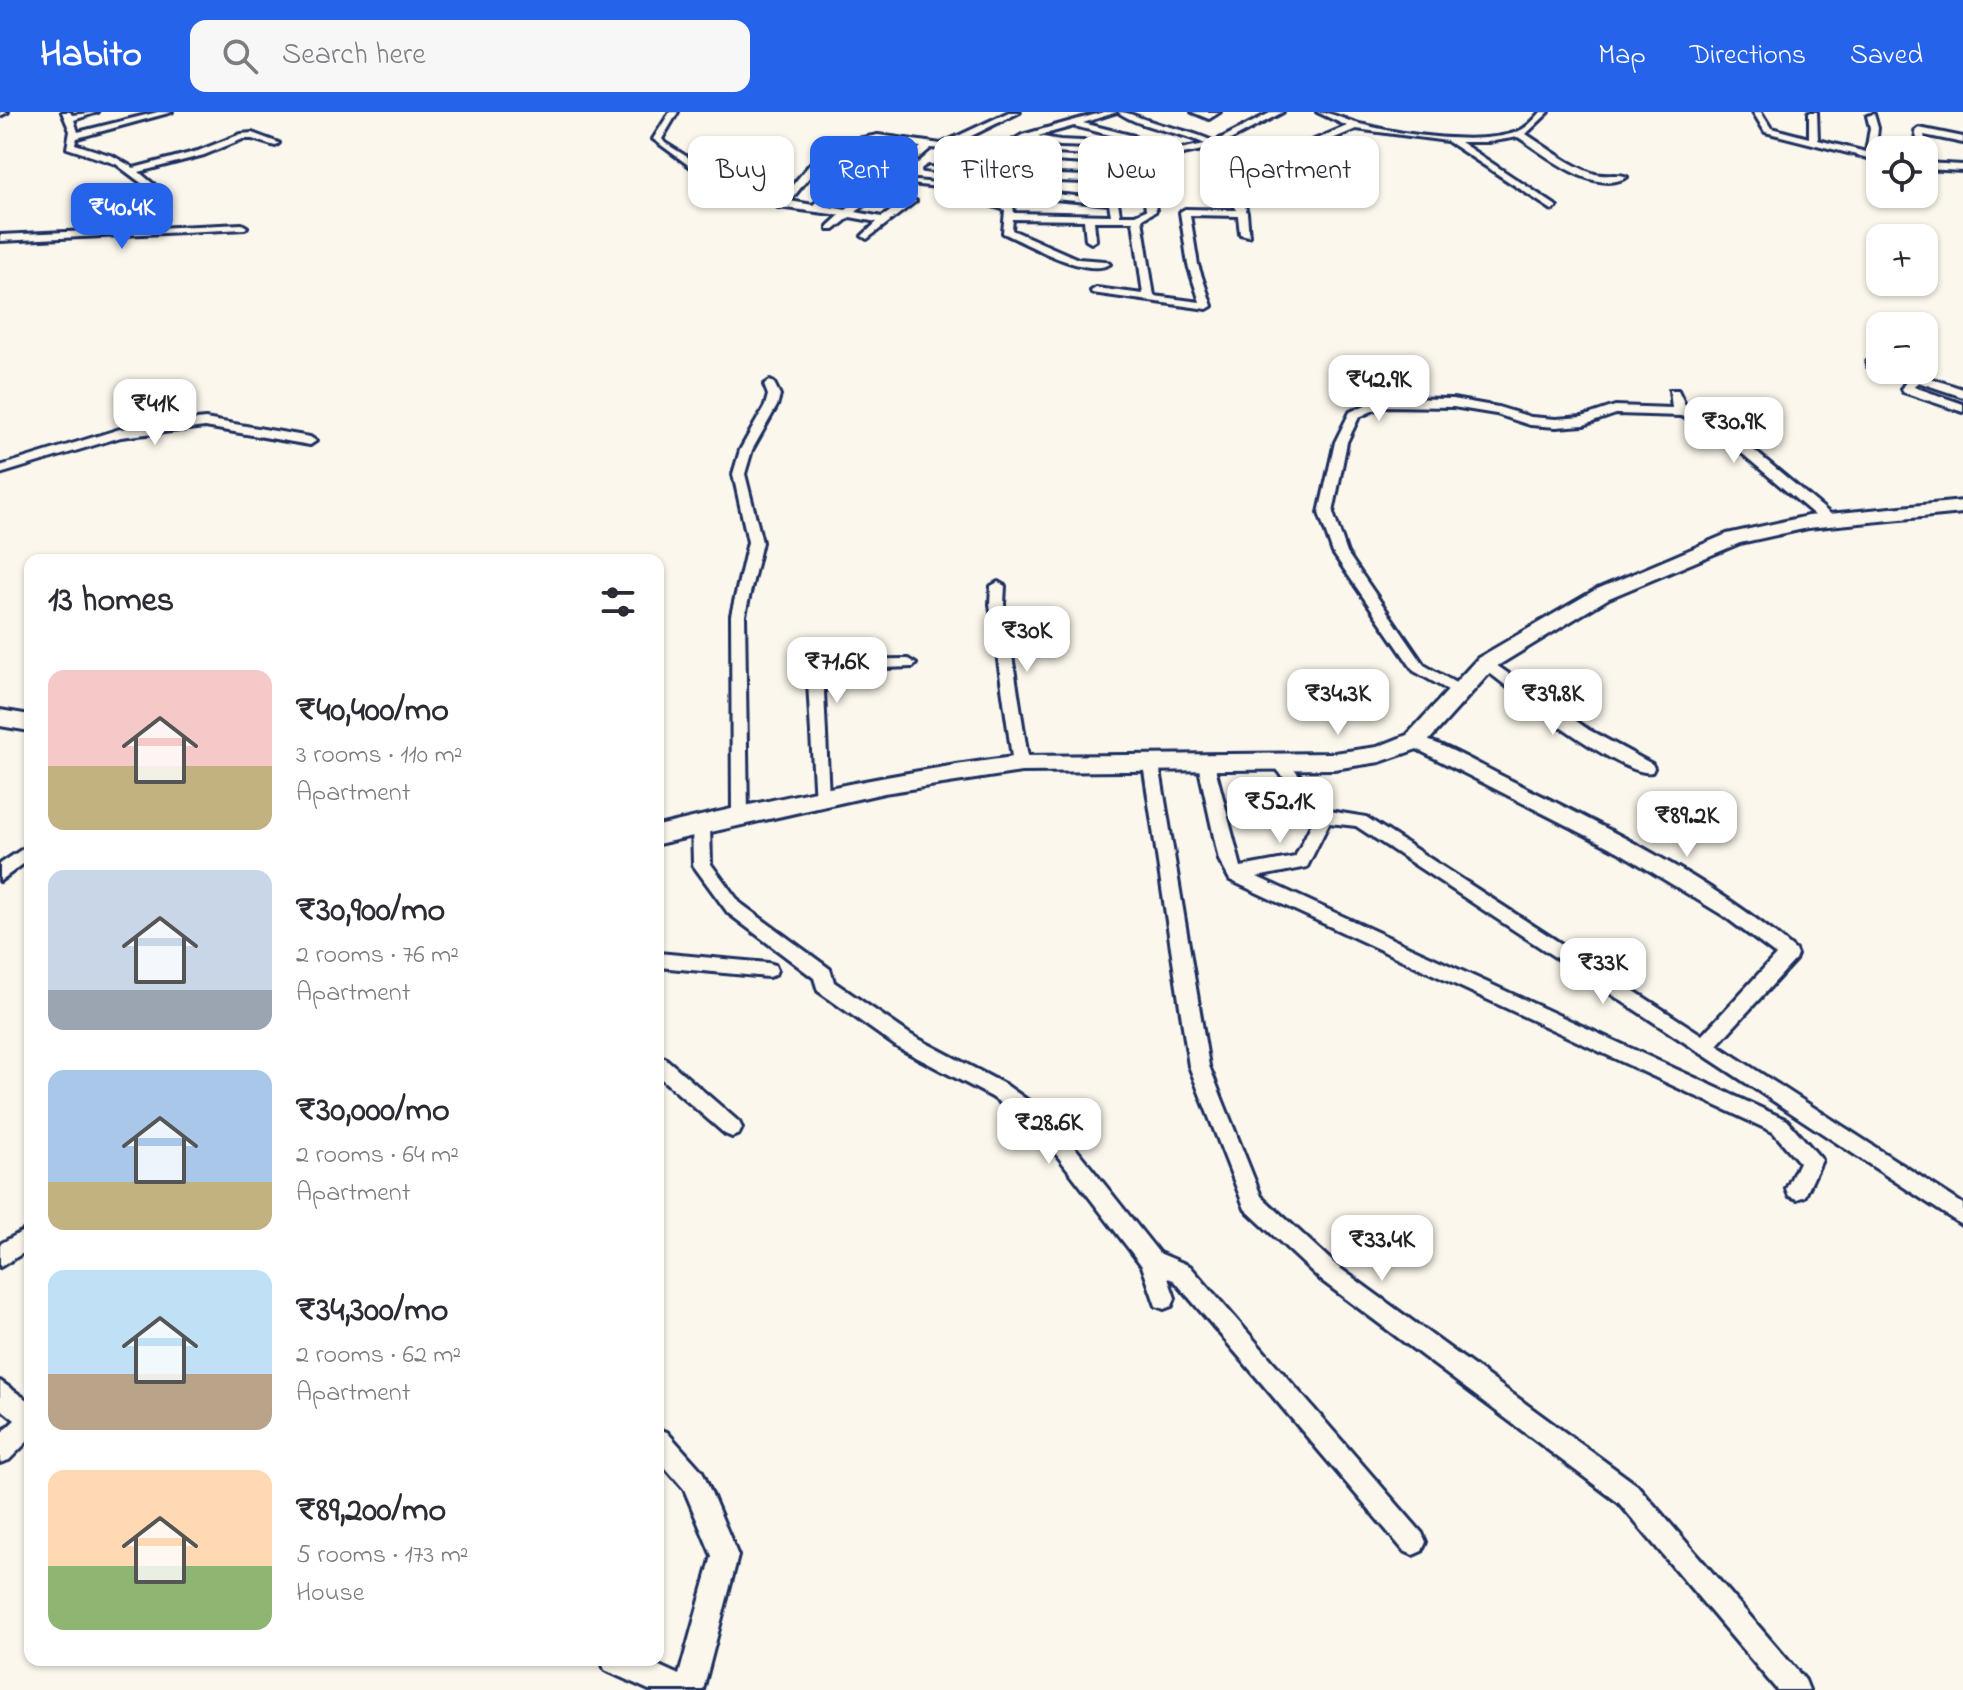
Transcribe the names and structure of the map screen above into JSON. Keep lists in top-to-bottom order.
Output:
{
  "page": {
    "header": "Habito",
    "search": "Search here",
    "nav": ["Map", "Directions", "Saved"],
    "map_buttons": ["+", "−"],
    "chip": [
      "Buy",
      "Rent",
      "Filters",
      "New",
      "Apartment"
    ],
    "price": [
      "₹40.4K",
      "₹42.9K",
      "₹41K",
      "₹30.9K",
      "₹30K",
      "₹71.6K",
      "₹34.3K",
      "₹39.8K",
      "₹52.1K",
      "₹89.2K",
      "₹33K",
      "₹28.6K",
      "₹33.4K"
    ],
    "heading": "13 homes",
    "list": [
      {
        "name": "₹40,400/mo",
        "note": "3 rooms · 110 m² · Apartment"
      },
      {
        "name": "₹30,900/mo",
        "note": "2 rooms · 76 m² · Apartment"
      },
      {
        "name": "₹30,000/mo",
        "note": "2 rooms · 64 m² · Apartment"
      },
      {
        "name": "₹34,300/mo",
        "note": "2 rooms · 62 m² · Apartment"
      },
      {
        "name": "₹89,200/mo",
        "note": "5 rooms · 173 m² · House"
      }
    ]
  }
}
